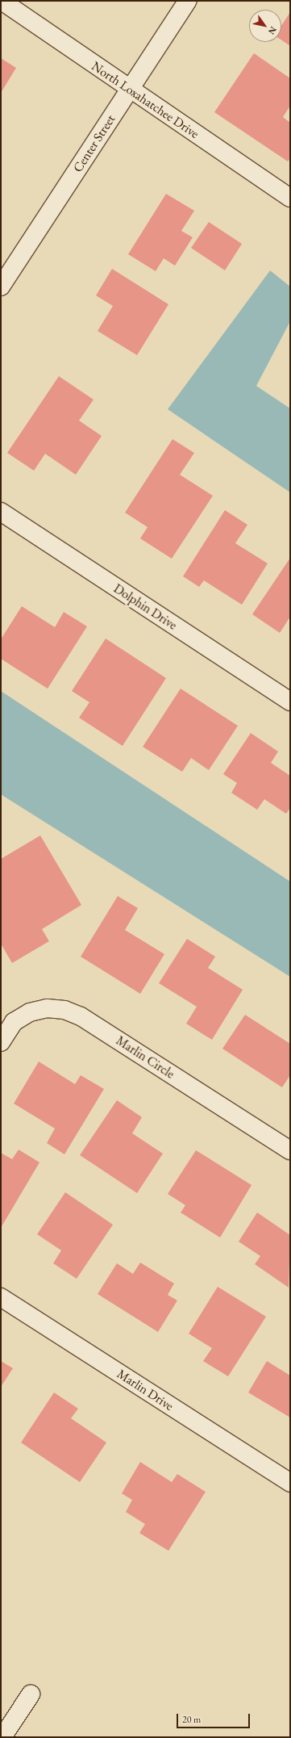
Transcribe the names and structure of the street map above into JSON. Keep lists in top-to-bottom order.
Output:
{
  "streets": {
    "street": [
      "North Loxahatchee Drive",
      "Center Street",
      "Dolphin Drive",
      "Marlin Circle",
      "Marlin Drive"
    ]
  },
  "crossings": [
    ["North Loxahatchee Drive", "Center Street"]
  ],
  "scale_bar": "20 m",
  "north": "bottom right"
}
